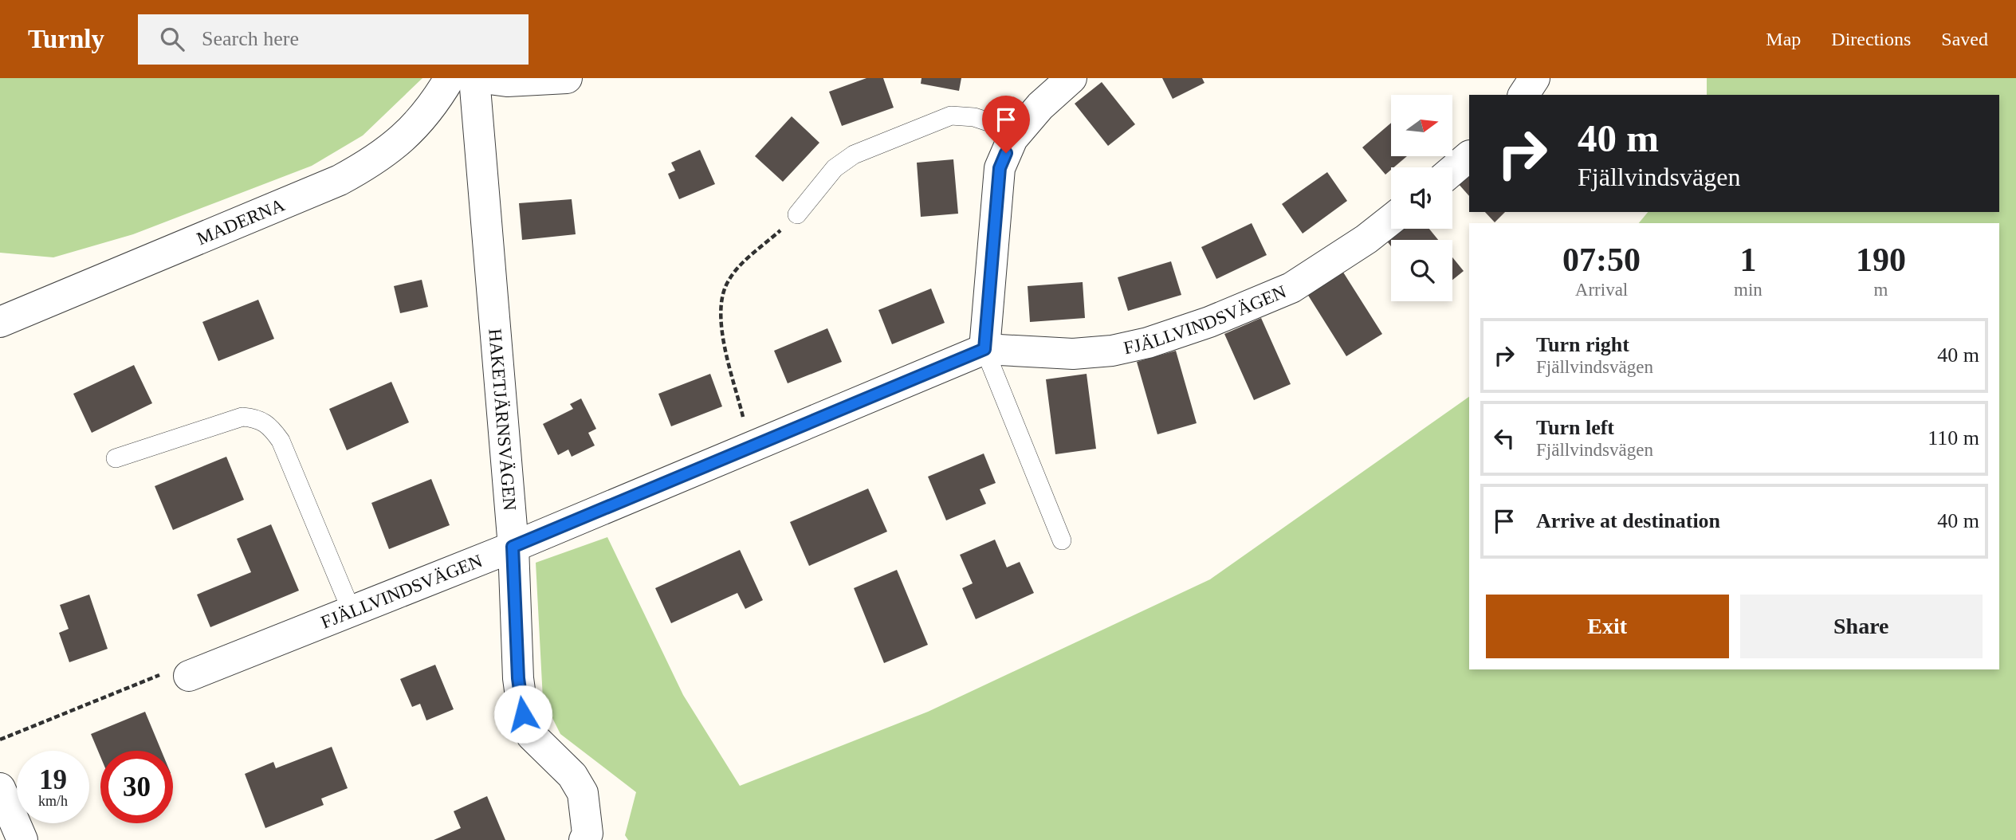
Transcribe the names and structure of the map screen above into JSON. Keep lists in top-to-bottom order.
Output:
{
  "streets": {
    "street": ["MADERNA", "FJÄLLVINDSVÄGEN", "HAKETJÄRNSVÄGEN"]
  },
  "crossings": [
    ["FJÄLLVINDSVÄGEN", "HAKETJÄRNSVÄGEN"]
  ],
  "north": "right",
  "page": {
    "header": "Turnly",
    "search": "Search here",
    "nav": ["Map", "Directions", "Saved"],
    "turn": ["40 m", "Fjällvindsvägen"],
    "eta": [
      "07:50",
      "Arrival",
      "1",
      "min",
      "190",
      "m"
    ],
    "list": [
      {
        "name": "Turn right",
        "note": "Fjällvindsvägen",
        "value": "40 m"
      },
      {
        "name": "Turn left",
        "note": "Fjällvindsvägen",
        "value": "110 m"
      },
      {
        "name": "Arrive at destination",
        "value": "40 m"
      }
    ],
    "buttons": ["Exit", "Share"],
    "speed": "19 km/h",
    "limit": "30"
  }
}
